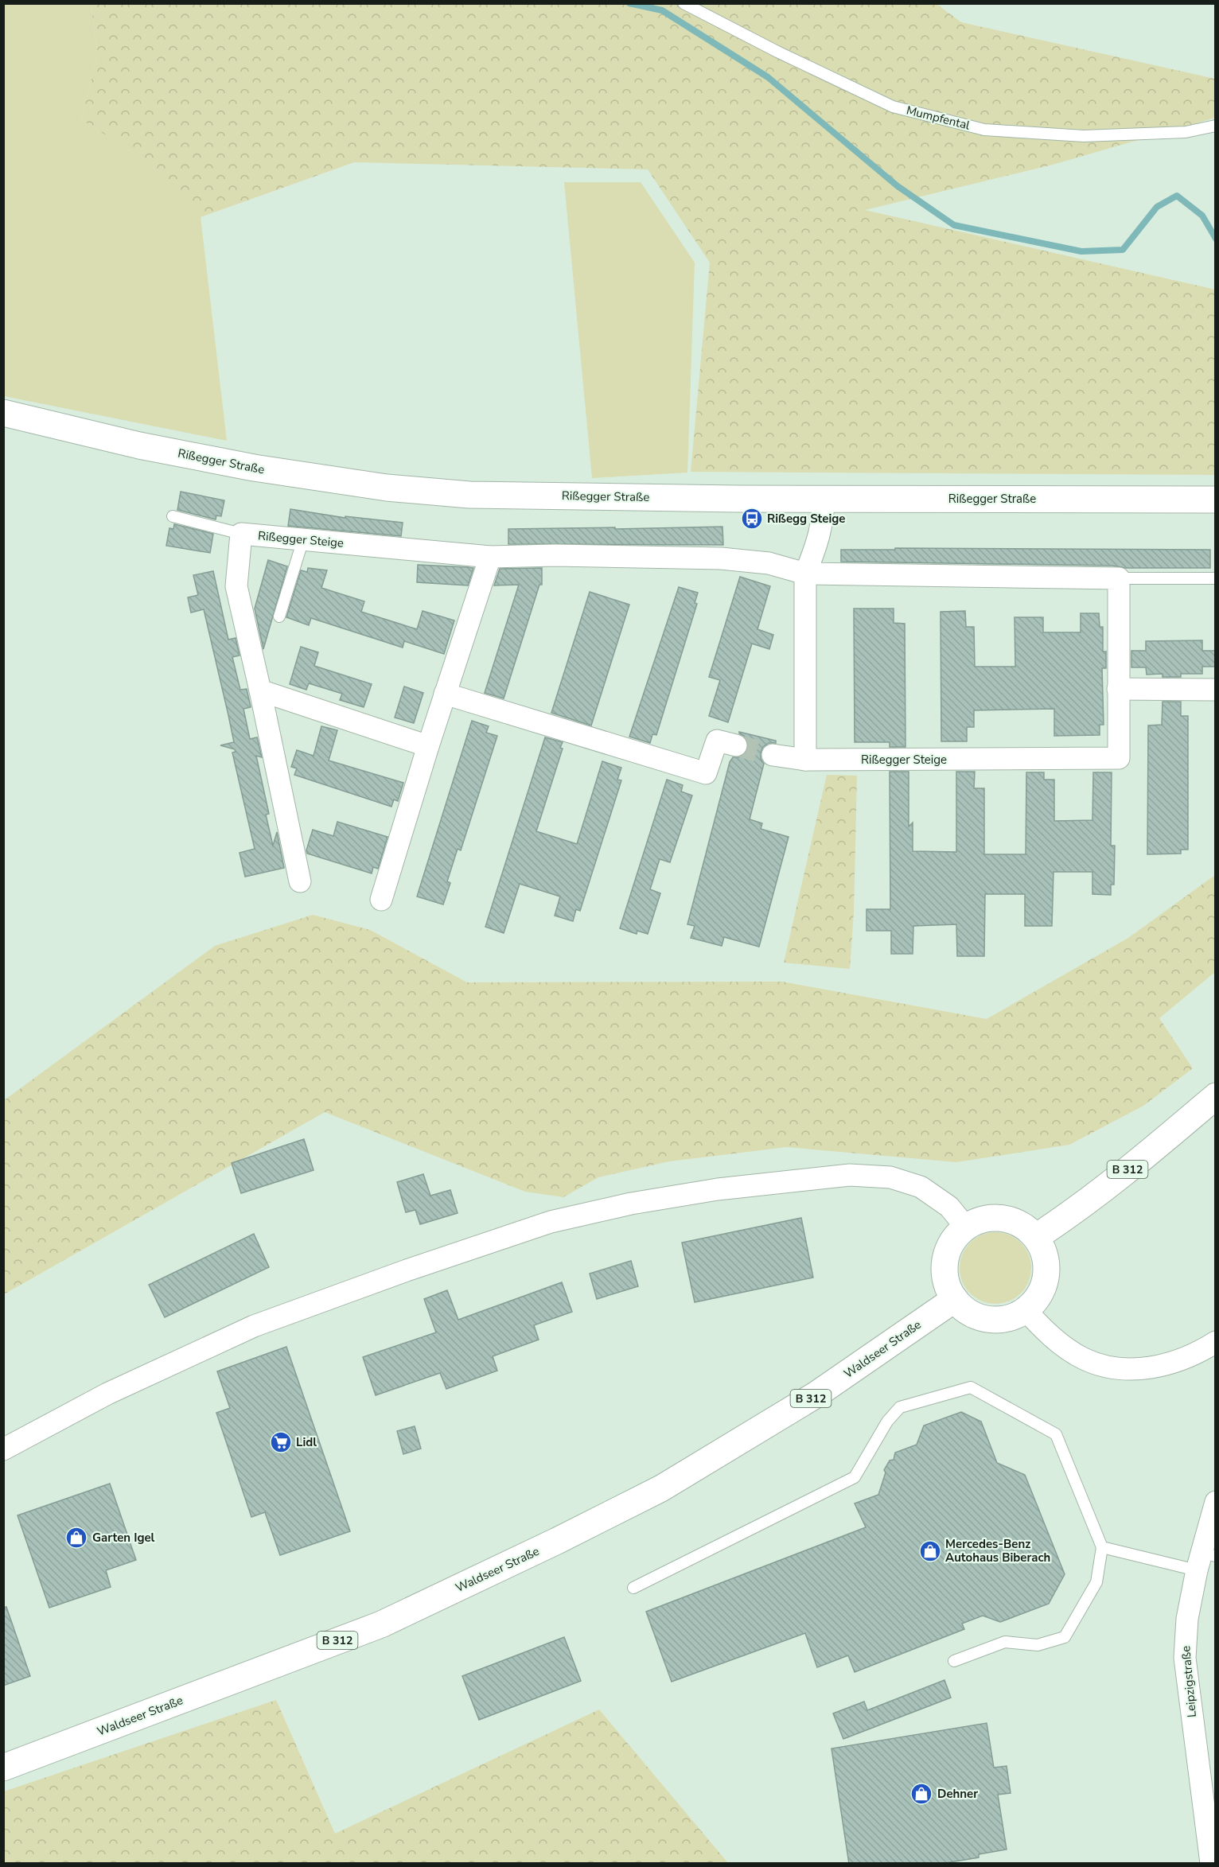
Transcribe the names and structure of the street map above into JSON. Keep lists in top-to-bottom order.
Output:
{
  "streets": {
    "main road": ["Rißegger Straße", "B 312", "Waldseer Straße"],
    "street": ["Rißegger Steige", "Leipzigstraße"],
    "lane": ["Mumpfental"]
  },
  "crossings": [
    ["B 312", "Waldseer Straße"]
  ],
  "places": {
    "bus stop": ["Rißegg Steige"],
    "supermarket": ["Lidl"],
    "shop": ["Garten Igel", "Mercedes-Benz Autohaus Biberach", "Dehner"]
  }
}
